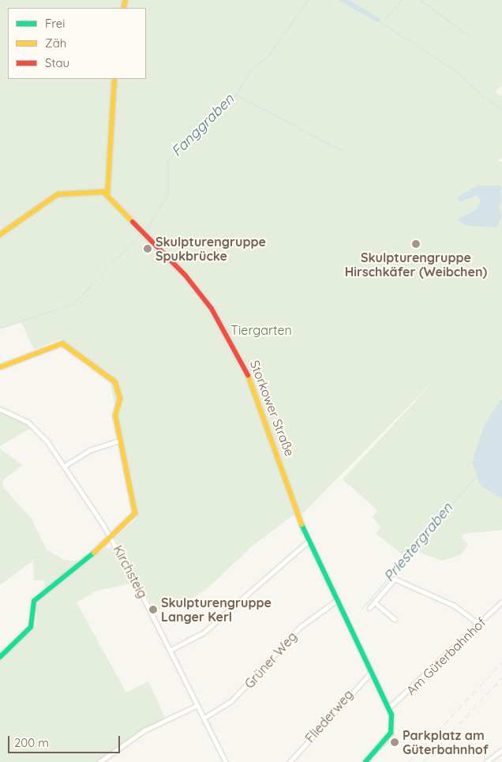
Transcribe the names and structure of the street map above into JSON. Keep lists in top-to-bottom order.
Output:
{
  "streets": {
    "main road": ["Storkower Straße"],
    "street": [
      "Kirchsteig",
      "Am Güterbahnhof",
      "Grüner Weg",
      "Fliederweg"
    ]
  },
  "crossings": [
    ["Storkower Straße", "Am Güterbahnhof"],
    ["Storkower Straße", "Grüner Weg"],
    ["Storkower Straße", "Fliederweg"],
    ["Kirchsteig", "Grüner Weg"]
  ],
  "water": ["Fanggraben", "Priestergraben"],
  "parks": ["Tiergarten"],
  "places": [
    "Skulpturengruppe Hirschkäfer (Weibchen)",
    "Skulpturengruppe Spukbrücke",
    "Skulpturengruppe Langer Kerl",
    "Parkplatz am Güterbahnhof"
  ],
  "legend": ["Frei", "Zäh", "Stau"],
  "scale_bar": "200 m"
}
